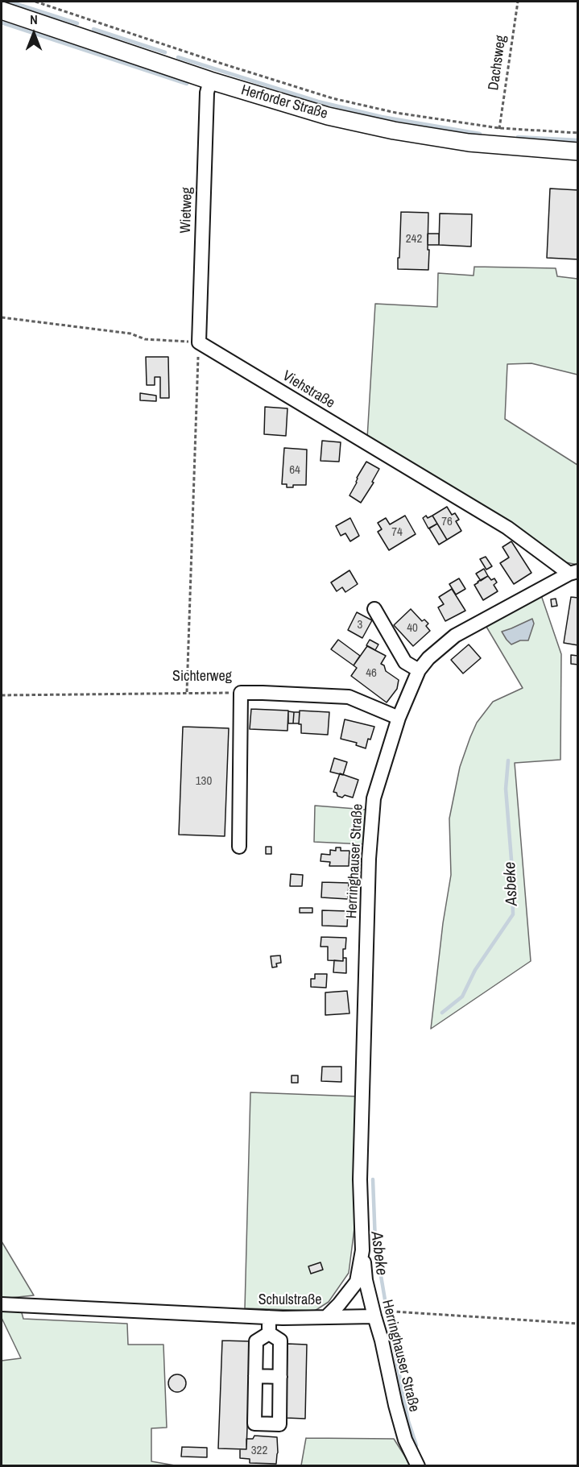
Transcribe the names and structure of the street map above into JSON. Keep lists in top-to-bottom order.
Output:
{
  "streets": {
    "main road": ["Herforder Straße"],
    "street": [
      "Wietweg",
      "Viehstraße",
      "Sichterweg",
      "Herringhauser Straße",
      "Schulstraße"
    ],
    "path": ["Dachsweg"]
  },
  "crossings": [
    ["Herforder Straße", "Wietweg"],
    ["Wietweg", "Viehstraße"],
    ["Viehstraße", "Herringhauser Straße"],
    ["Sichterweg", "Herringhauser Straße"],
    ["Herringhauser Straße", "Schulstraße"]
  ],
  "water": ["Asbeke"],
  "house_numbers": [
    "242",
    "64",
    "76",
    "74",
    "3",
    "40",
    "46",
    "130",
    "322"
  ],
  "north": "top"
}
